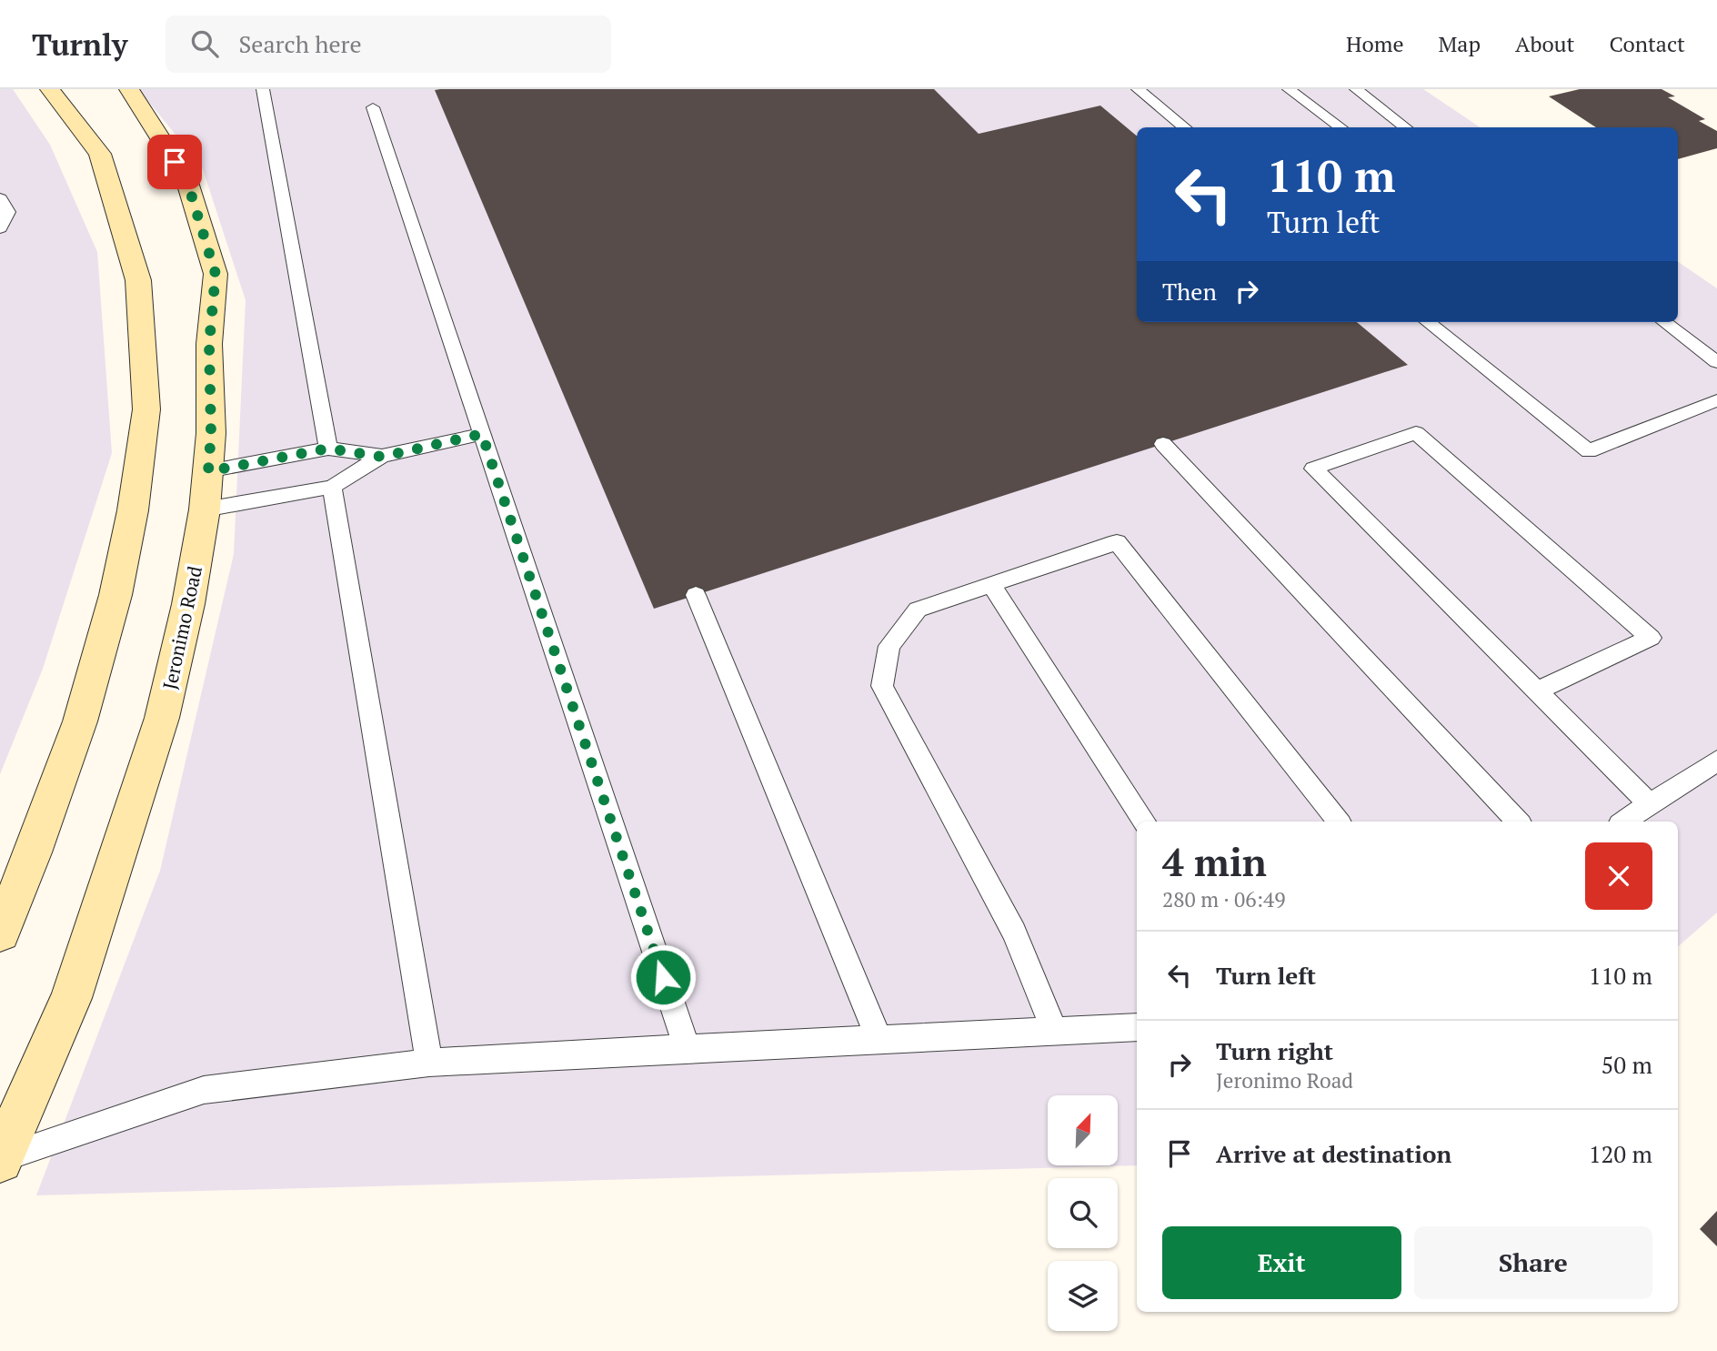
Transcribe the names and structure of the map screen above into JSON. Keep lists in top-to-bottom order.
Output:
{
  "streets": {
    "main road": ["Jeronimo Road"]
  },
  "north": "top right",
  "page": {
    "header": "Turnly",
    "search": "Search here",
    "nav": [
      "Home",
      "Map",
      "About",
      "Contact"
    ],
    "turn": ["110 m", "Turn left"],
    "then": "Then",
    "heading": ["4 min", "280 m · 06:49"],
    "list": [
      {
        "name": "Turn left",
        "value": "110 m"
      },
      {
        "name": "Turn right",
        "note": "Jeronimo Road",
        "value": "50 m"
      },
      {
        "name": "Arrive at destination",
        "value": "120 m"
      }
    ],
    "buttons": ["Exit", "Share"]
  }
}
